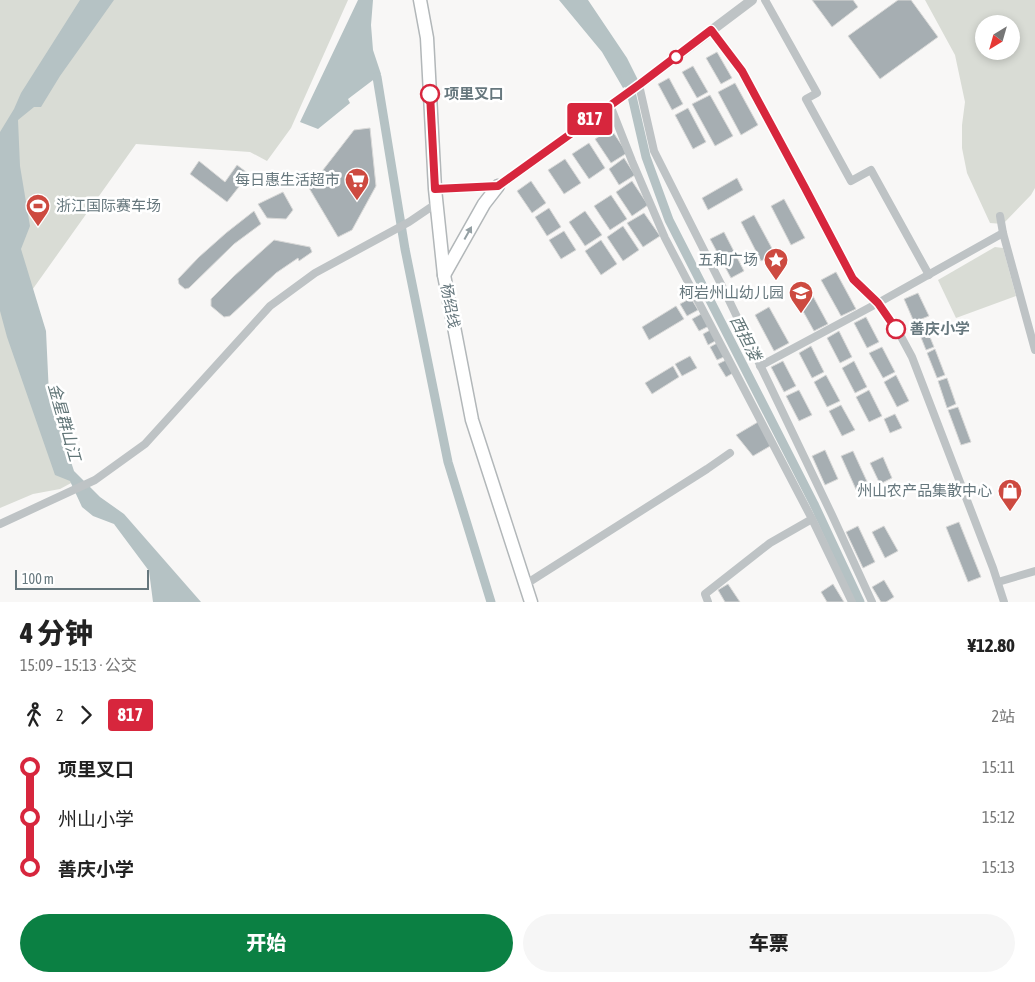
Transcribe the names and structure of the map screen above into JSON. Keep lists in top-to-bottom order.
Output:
{
  "streets": {
    "main road": ["杨绍线"]
  },
  "water": ["西担溇", "金星群山江"],
  "places": {
    "other": ["项里叉口", "善庆小学"],
    "supermarket": ["每日惠生活超市"],
    "sports": ["浙江国际赛车场"],
    "place": ["五和广场"],
    "school or university": ["柯岩州山幼儿园"],
    "shop": ["州山农产品集散中心"]
  },
  "lines": ["bus line 817"],
  "scale_bar": "100 m",
  "north": "bottom left",
  "page": {
    "on_map": "817",
    "scale": "100 m",
    "heading": ["4 分钟", "15:09 – 15:13 · 公交", "¥12.80"],
    "legs": ["2", "817", "2站"],
    "list": [
      {
        "name": "项里叉口",
        "value": "15:11"
      },
      {
        "name": "州山小学",
        "value": "15:12"
      },
      {
        "name": "善庆小学",
        "value": "15:13"
      }
    ],
    "buttons": ["开始", "车票"]
  }
}
